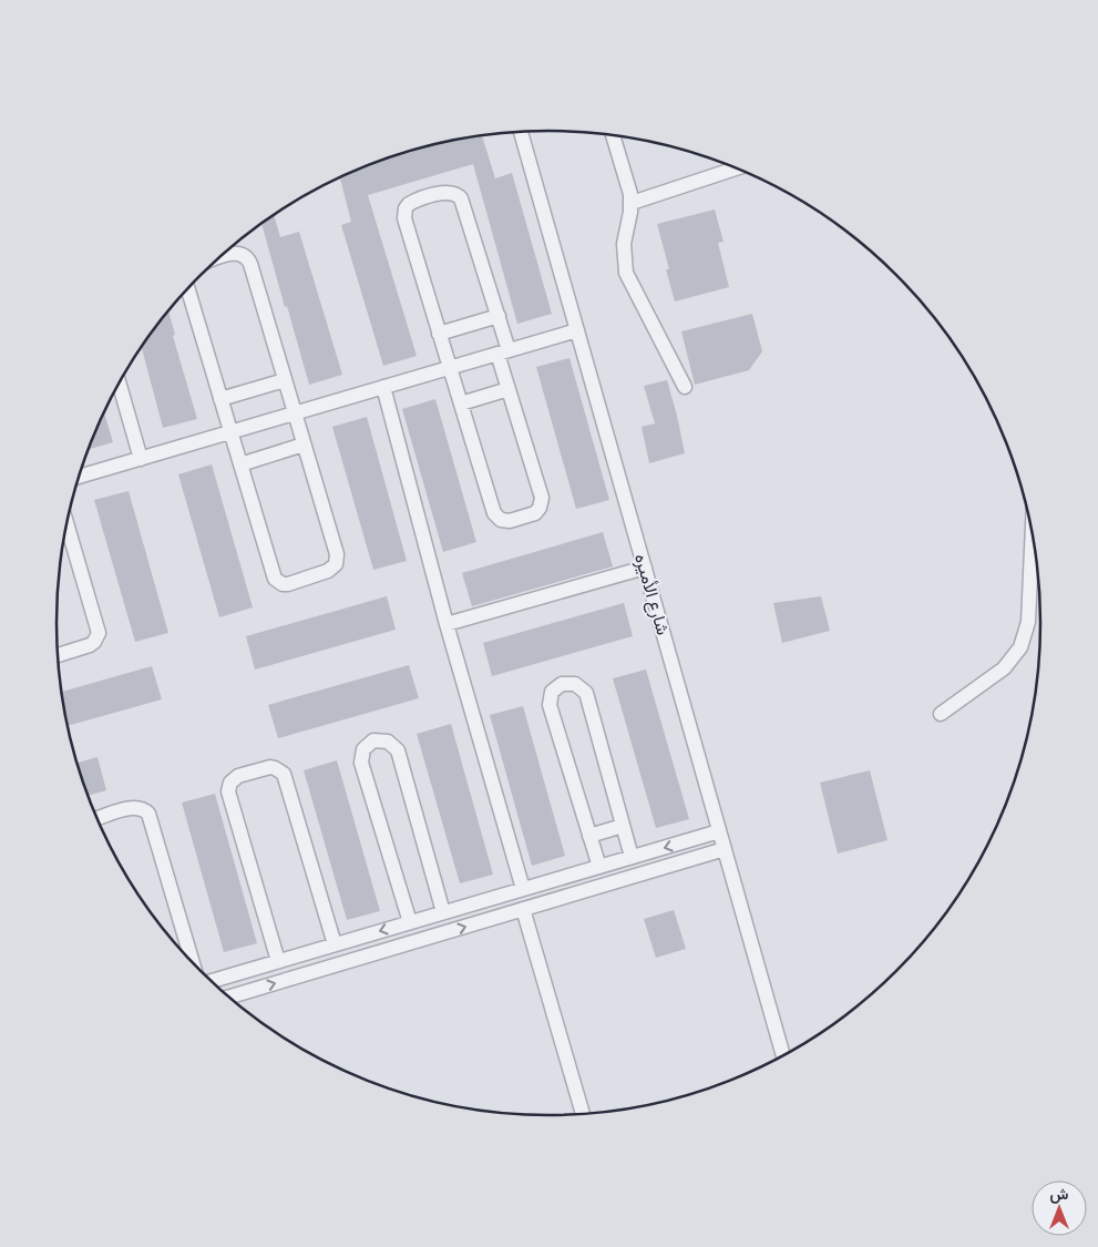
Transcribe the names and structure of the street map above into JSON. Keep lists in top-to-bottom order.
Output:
{
  "streets": {
    "street": ["شارع الأميره"]
  },
  "north": "top"
}
